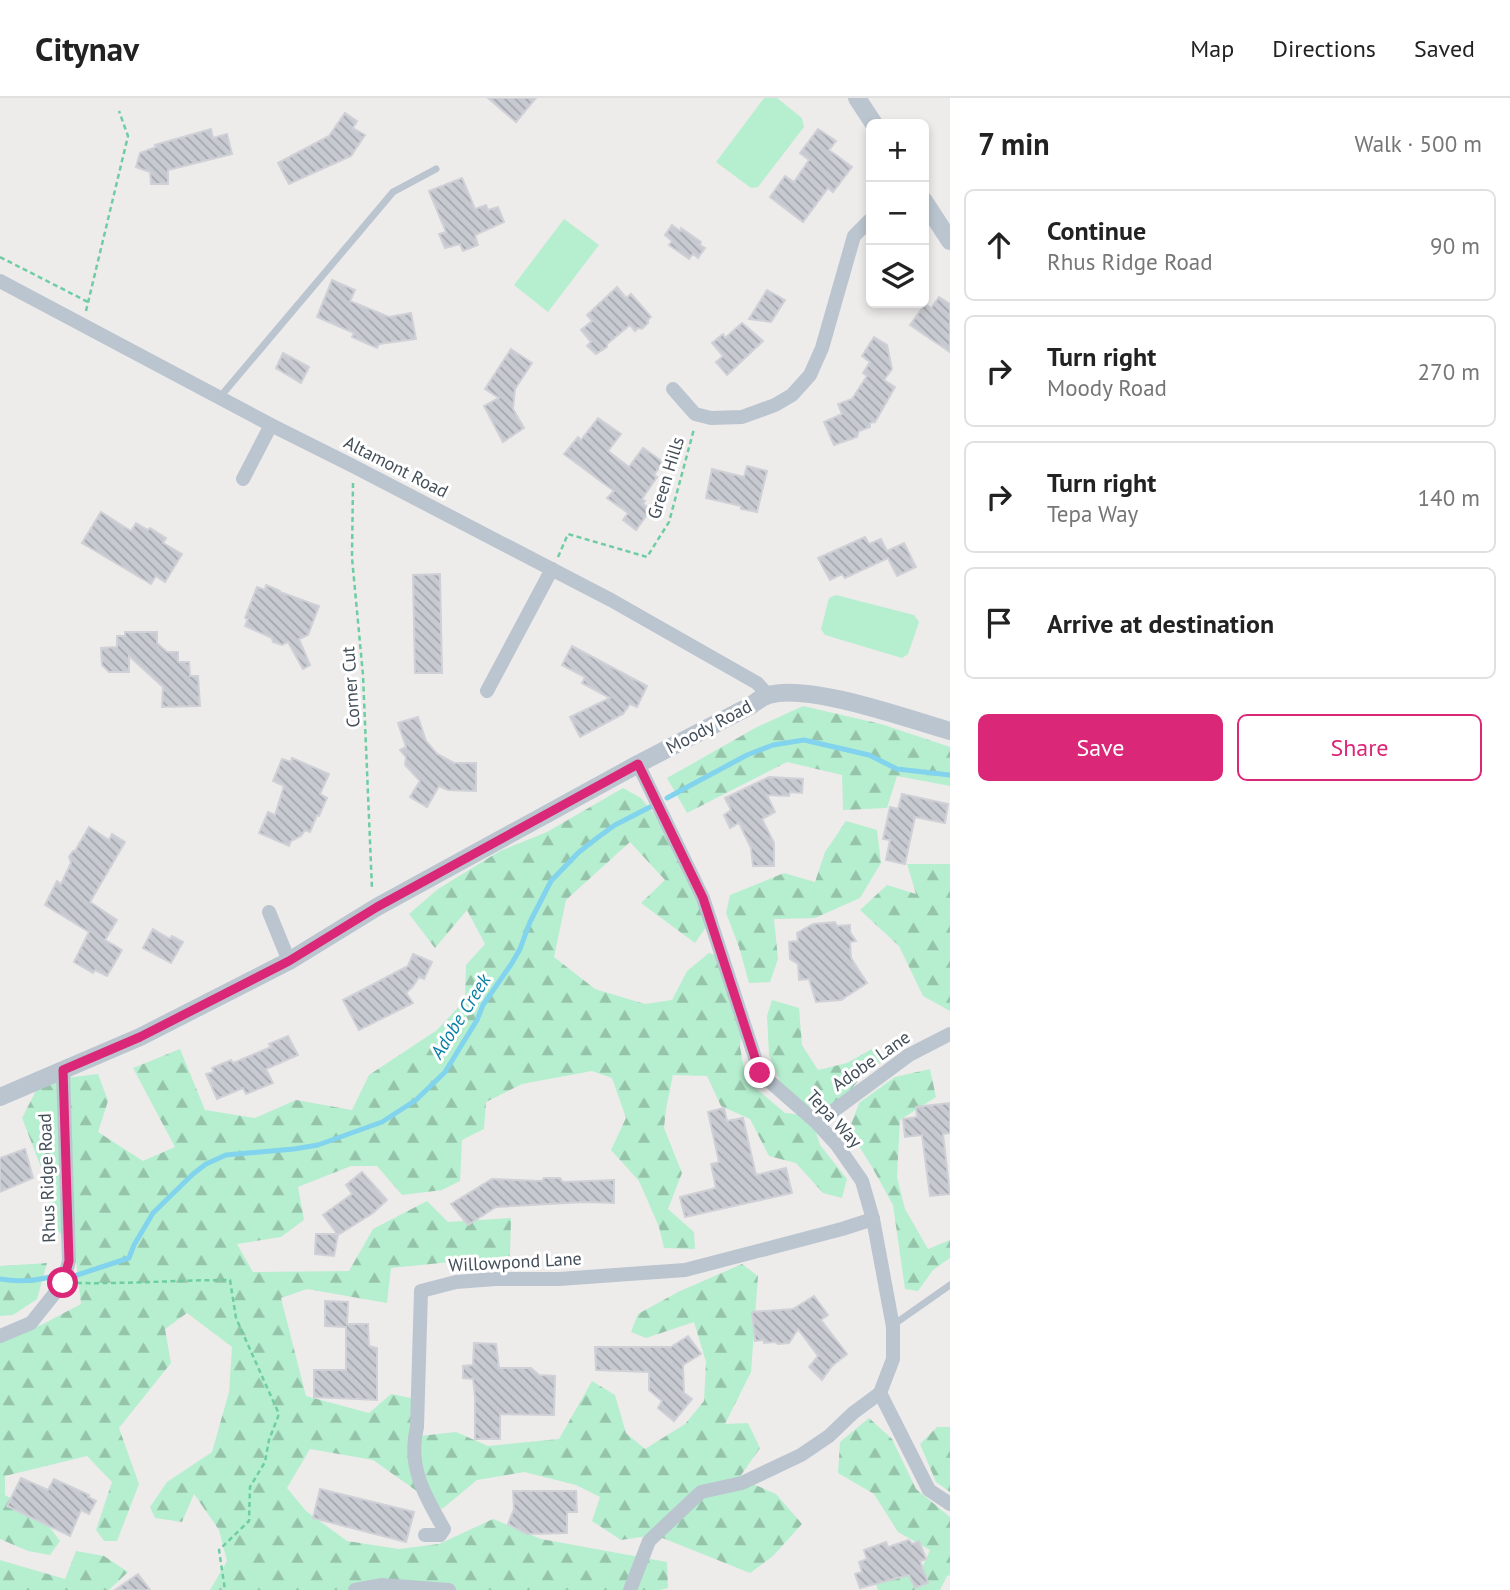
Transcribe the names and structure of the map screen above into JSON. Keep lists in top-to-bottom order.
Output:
{
  "streets": {
    "street": [
      "Altamont Road",
      "Moody Road",
      "Adobe Lane",
      "Tepa Way",
      "Rhus Ridge Road",
      "Willowpond Lane"
    ],
    "path": ["Green Hills", "Corner Cut"]
  },
  "crossings": [
    ["Altamont Road", "Green Hills"],
    ["Altamont Road", "Corner Cut"],
    ["Altamont Road", "Moody Road"],
    ["Corner Cut", "Moody Road"],
    ["Moody Road", "Tepa Way"],
    ["Moody Road", "Rhus Ridge Road"],
    ["Adobe Lane", "Tepa Way"],
    ["Tepa Way", "Willowpond Lane"]
  ],
  "water": ["Adobe Creek"],
  "page": {
    "header": "Citynav",
    "nav": ["Map", "Directions", "Saved"],
    "heading": ["7 min", "Walk · 500 m"],
    "map_buttons": ["+", "−"],
    "list": [
      ["Continue", "Rhus Ridge Road", "90 m"],
      ["Turn right", "Moody Road", "270 m"],
      ["Turn right", "Tepa Way", "140 m"],
      "Arrive at destination"
    ],
    "buttons": ["Save", "Share"]
  }
}
